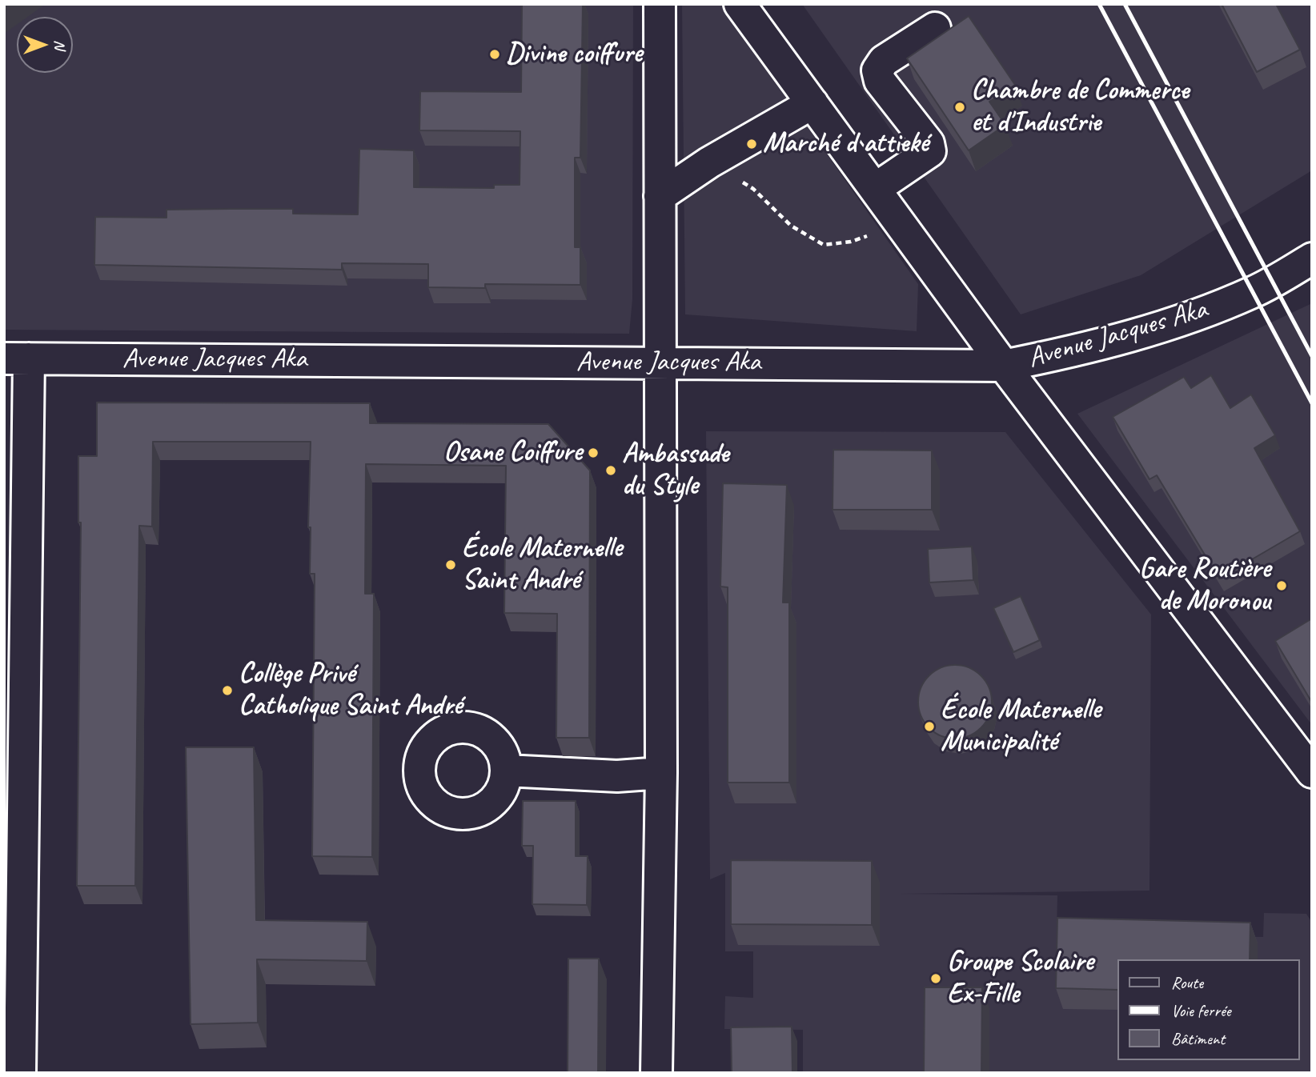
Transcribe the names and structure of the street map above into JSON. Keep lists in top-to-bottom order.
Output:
{
  "streets": {
    "street": ["Avenue Jacques Aka"]
  },
  "places": [
    "Divine coiffure",
    "Chambre de Commerce et d'Industrie",
    "Marché d attieké",
    "Osane Coiffure",
    "Ambassade du Style",
    "École Maternelle Saint André",
    "Gare Routière de Moronou",
    "Collège Privé Catholique Saint André",
    "École Maternelle Municipalité",
    "Groupe Scolaire Ex-Fille"
  ],
  "legend": ["Route", "Voie ferrée", "Bâtiment"],
  "north": "right"
}
